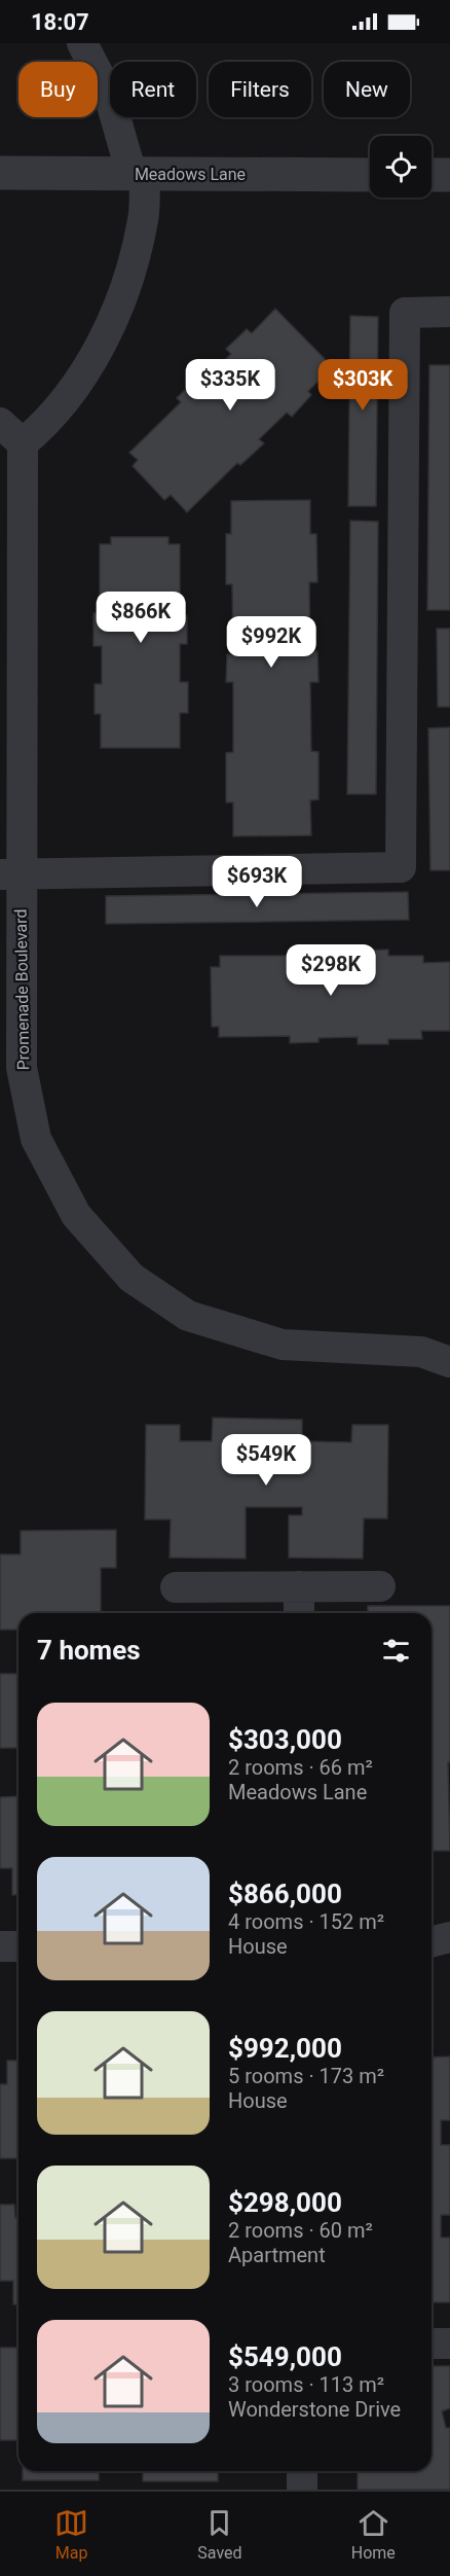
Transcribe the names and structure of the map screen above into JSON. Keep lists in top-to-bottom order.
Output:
{
  "streets": {
    "street": ["Meadows Lane", "Promenade Boulevard"]
  },
  "page": {
    "status": "18:07",
    "chip": [
      "Buy",
      "Rent",
      "Filters",
      "New"
    ],
    "price": [
      "$335K",
      "$303K",
      "$866K",
      "$992K",
      "$693K",
      "$298K",
      "$549K"
    ],
    "heading": "7 homes",
    "list": [
      {
        "name": "$303,000",
        "note": "2 rooms · 66 m² · Meadows Lane"
      },
      {
        "name": "$866,000",
        "note": "4 rooms · 152 m² · House"
      },
      {
        "name": "$992,000",
        "note": "5 rooms · 173 m² · House"
      },
      {
        "name": "$298,000",
        "note": "2 rooms · 60 m² · Apartment"
      },
      {
        "name": "$549,000",
        "note": "3 rooms · 113 m² · Wonderstone Drive"
      }
    ],
    "tabs": ["Map", "Saved", "Home"]
  }
}
